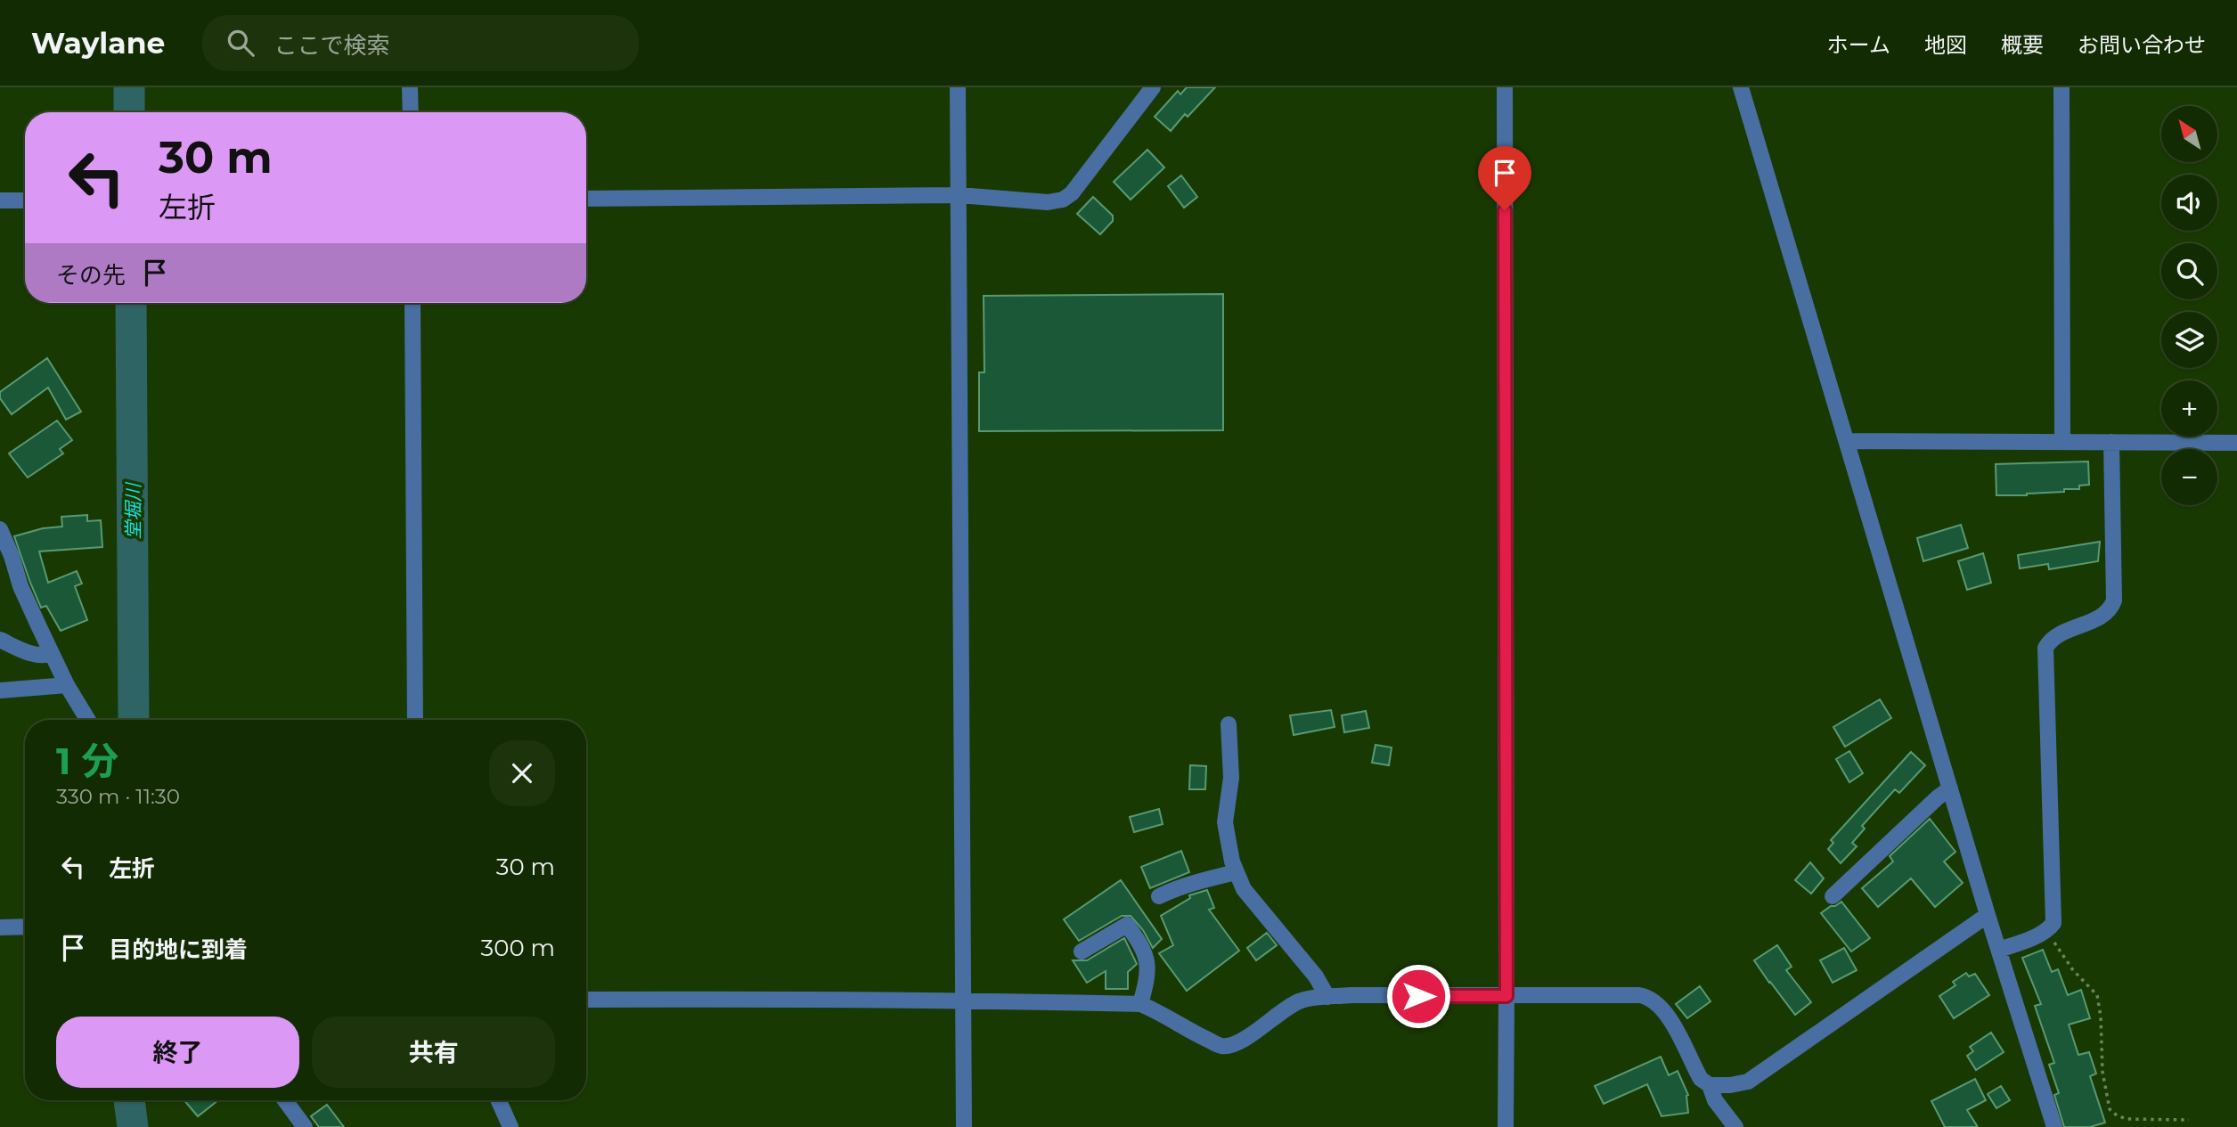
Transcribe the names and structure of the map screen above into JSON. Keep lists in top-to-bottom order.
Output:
{
  "water": ["堂堀川"],
  "north": "top left",
  "page": {
    "header": "Waylane",
    "search": "ここで検索",
    "nav": [
      "ホーム",
      "地図",
      "概要",
      "お問い合わせ"
    ],
    "map_buttons": ["+", "−"],
    "turn": ["30 m", "左折"],
    "then": "その先",
    "heading": ["1 分", "330 m · 11:30"],
    "list": [
      {
        "name": "左折",
        "value": "30 m"
      },
      {
        "name": "目的地に到着",
        "value": "300 m"
      }
    ],
    "buttons": ["終了", "共有"]
  }
}
